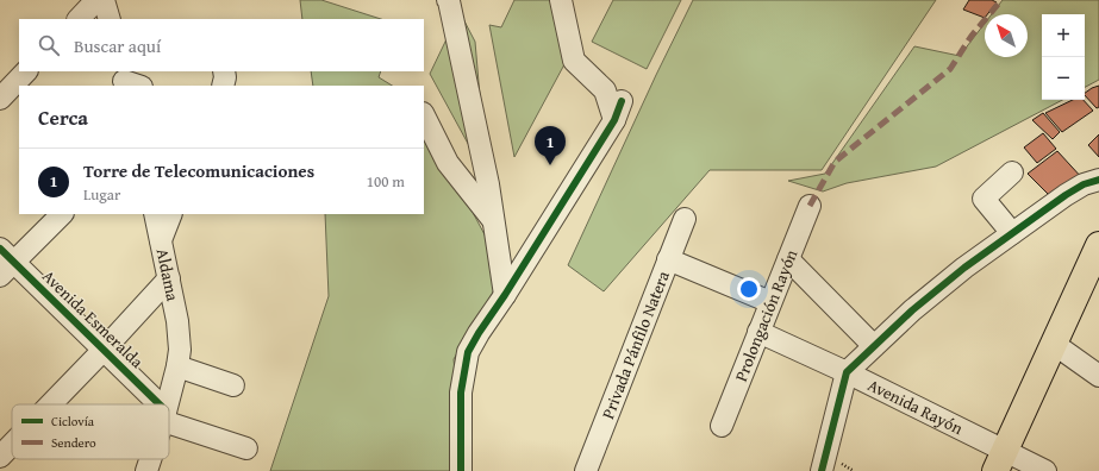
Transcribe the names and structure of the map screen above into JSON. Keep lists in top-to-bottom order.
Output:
{
  "streets": {
    "street": [
      "Aldama",
      "Prolongación Rayón",
      "Avenida Esmeralda",
      "Privada Pánfilo Natera",
      "Avenida Rayón"
    ]
  },
  "crossings": [
    ["Prolongación Rayón", "Avenida Rayón"]
  ],
  "legend": ["Ciclovía", "Sendero"],
  "north": "top left",
  "page": {
    "map_buttons": ["+", "−"],
    "search": "Buscar aquí",
    "heading": "Cerca",
    "pins": "1",
    "list": [
      {
        "mark": "1",
        "name": "Torre de Telecomunicaciones",
        "note": "Lugar",
        "value": "100 m"
      }
    ]
  }
}
